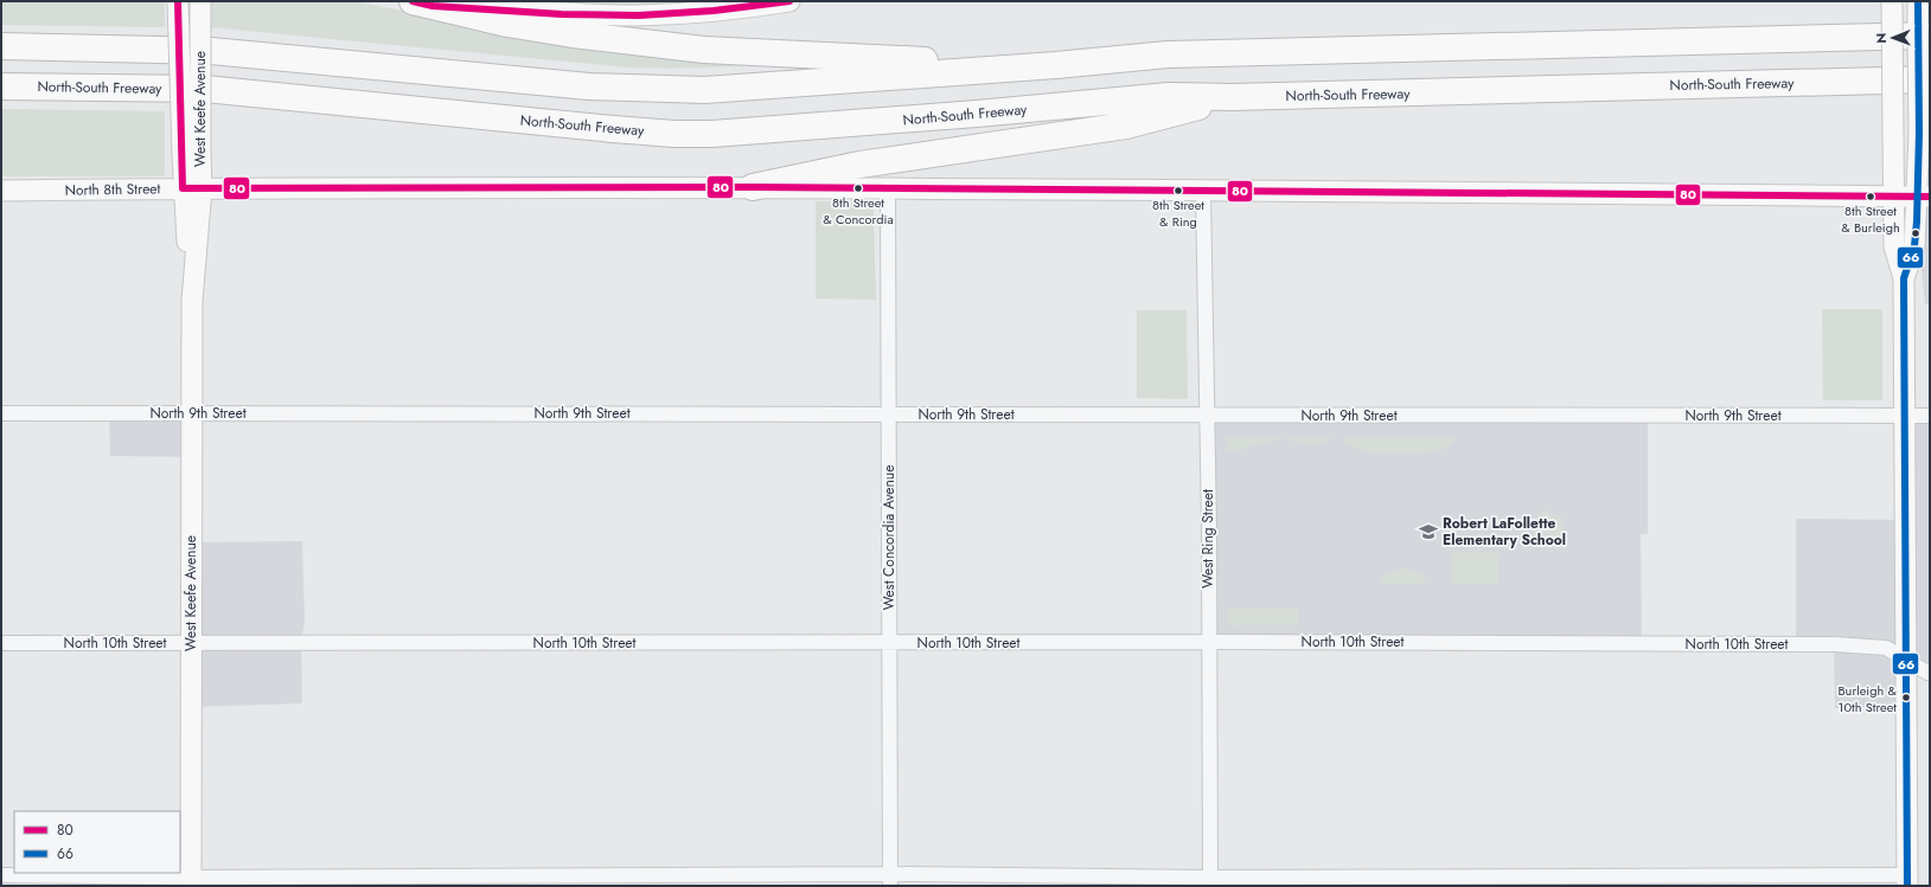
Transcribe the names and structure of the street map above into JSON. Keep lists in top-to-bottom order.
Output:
{
  "streets": {
    "highway": ["North-South Freeway"],
    "street": [
      "West Keefe Avenue",
      "North 8th Street",
      "North 9th Street",
      "West Concordia Avenue",
      "West Ring Street",
      "North 10th Street"
    ]
  },
  "crossings": [
    ["West Keefe Avenue", "North 8th Street"],
    ["West Keefe Avenue", "North 9th Street"],
    ["West Keefe Avenue", "North 10th Street"],
    ["North 8th Street", "West Concordia Avenue"],
    ["North 8th Street", "West Ring Street"],
    ["North 9th Street", "West Concordia Avenue"],
    ["North 9th Street", "West Ring Street"],
    ["West Concordia Avenue", "North 10th Street"],
    ["West Ring Street", "North 10th Street"]
  ],
  "places": {
    "other": [
      "8th Street & Concordia",
      "8th Street & Ring",
      "8th Street & Burleigh",
      "Burleigh & 10th Street"
    ],
    "school or university": ["Robert LaFollette Elementary School"]
  },
  "lines": ["transit line 80", "transit line 66"],
  "legend": ["80", "66"],
  "north": "left"
}
